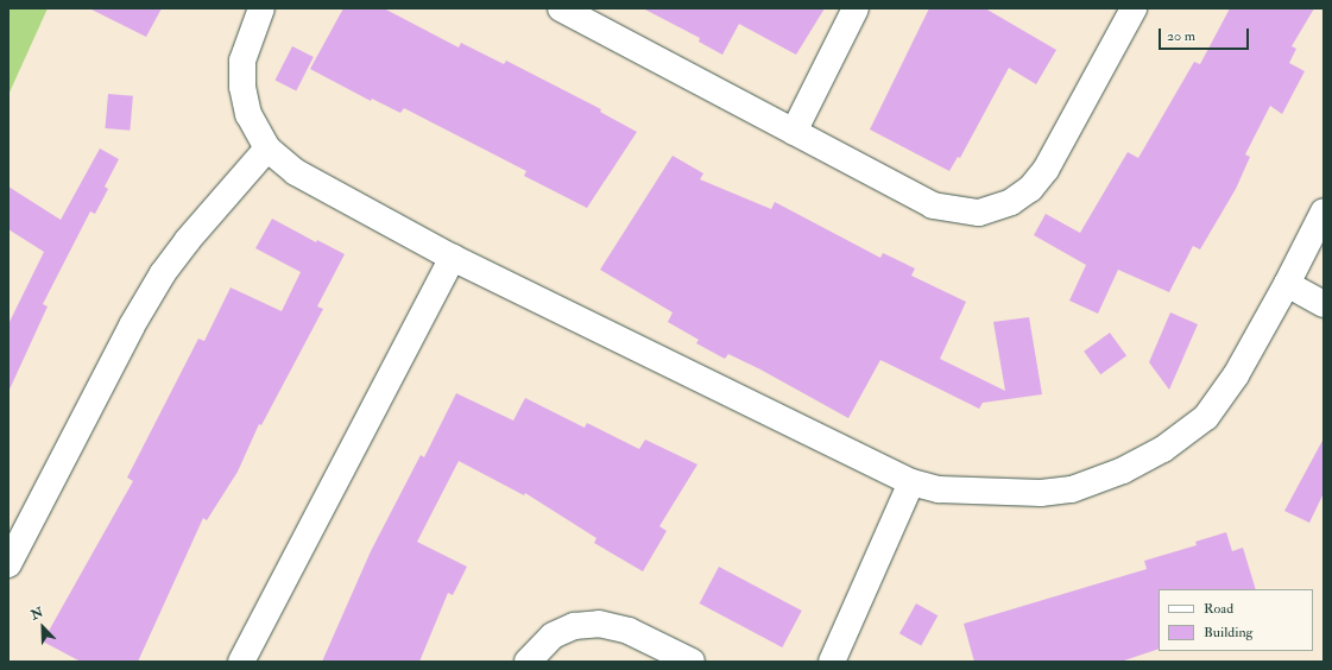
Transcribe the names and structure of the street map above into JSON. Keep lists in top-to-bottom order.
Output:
{
  "legend": ["Road", "Building"],
  "scale_bar": "20 m",
  "north": "top left"
}
